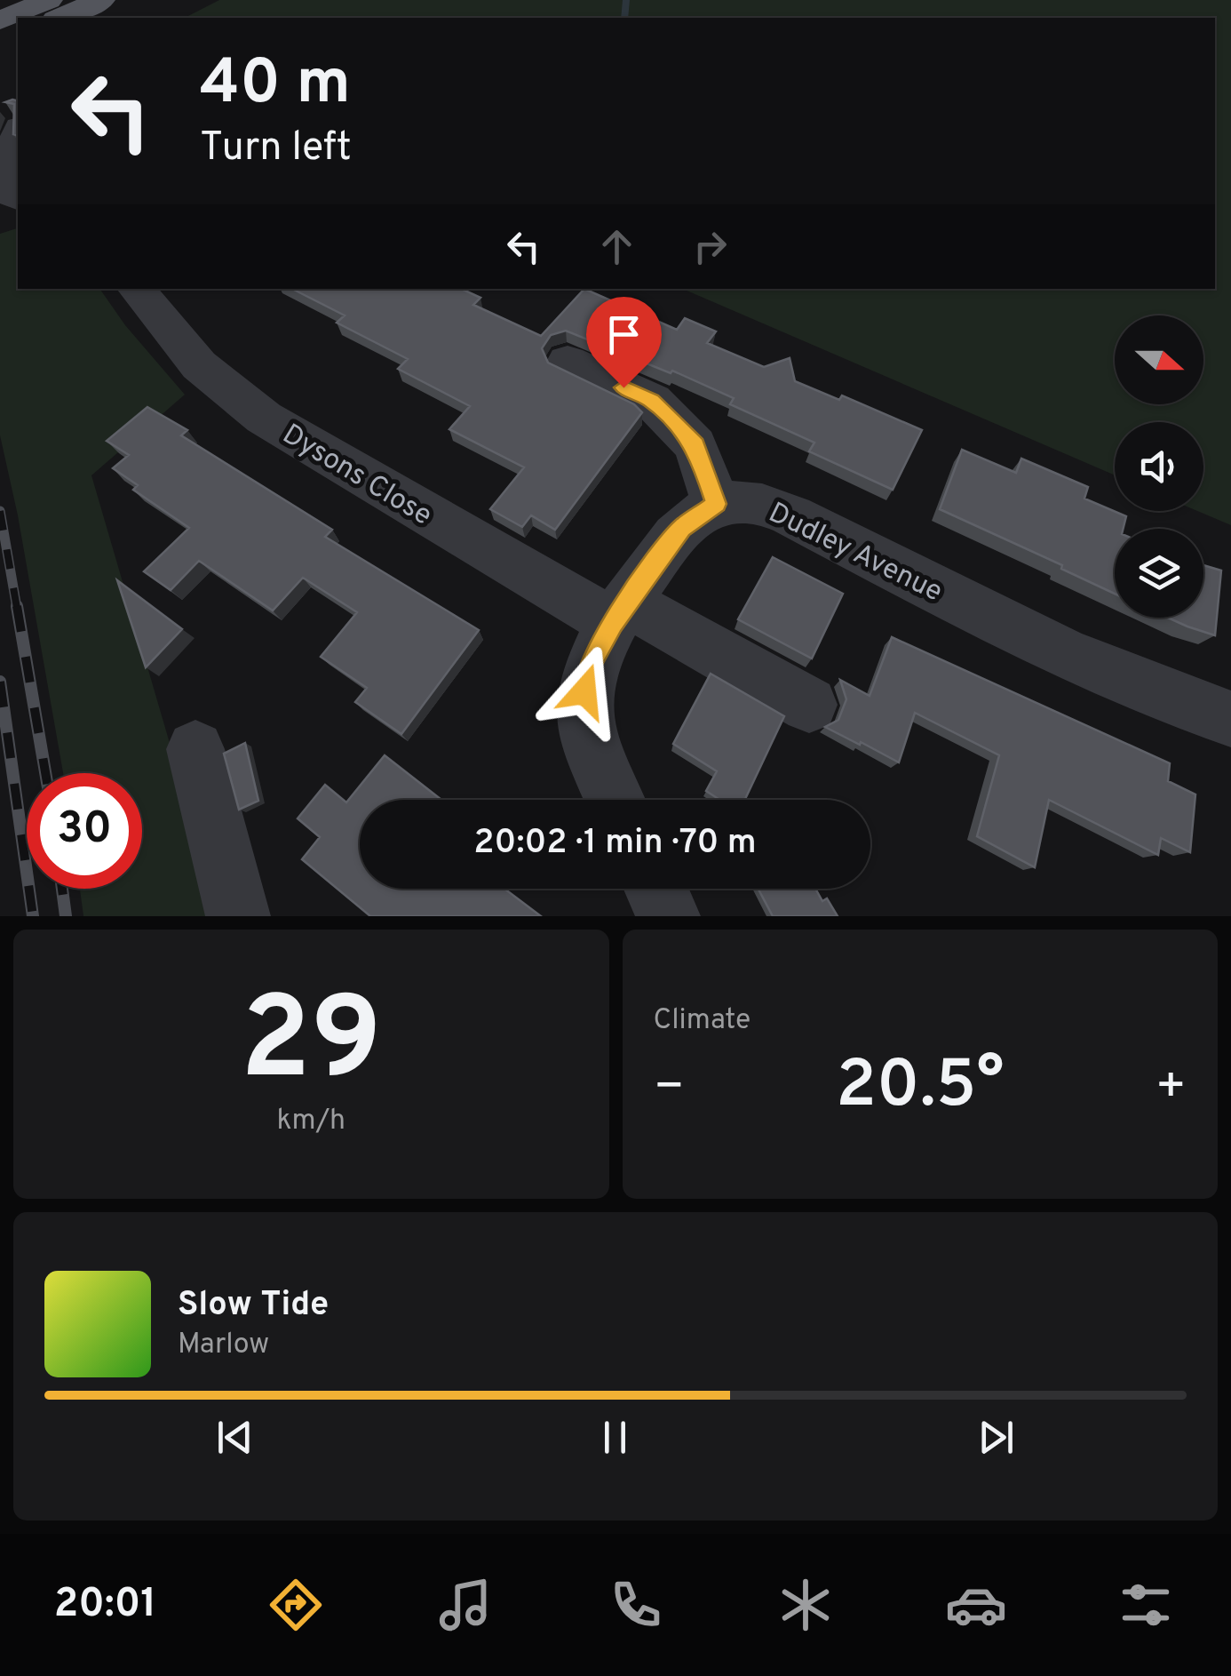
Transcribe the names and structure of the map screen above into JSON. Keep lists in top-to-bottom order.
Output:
{
  "streets": {
    "street": ["Dysons Close", "Dudley Avenue"]
  },
  "north": "right",
  "page": {
    "turn": ["40 m", "Turn left"],
    "limit": "30",
    "trip": "20:02 · 1 min · 70 m",
    "tile": [
      ["29", "km/h"],
      "Climate"
    ],
    "heat": ["−", "20.5°", "+"],
    "song": ["Slow Tide", "Marlow"],
    "tabs": "20:01"
  }
}
